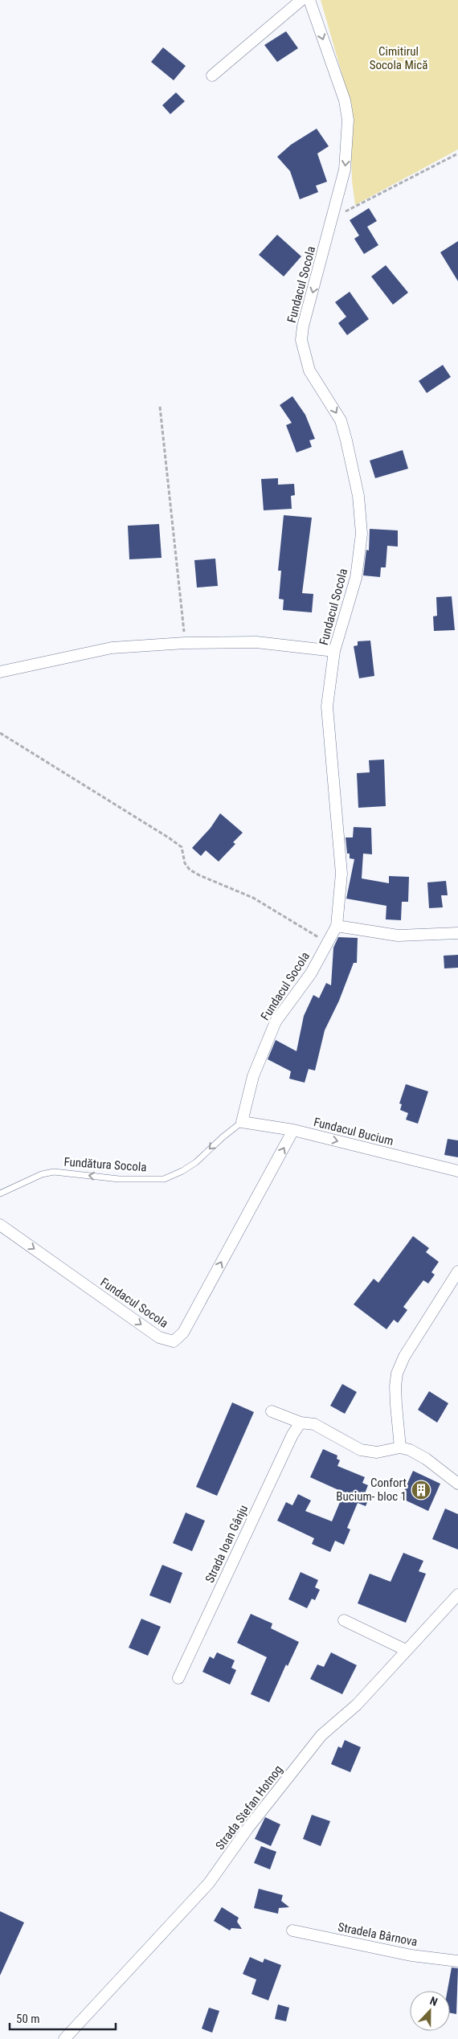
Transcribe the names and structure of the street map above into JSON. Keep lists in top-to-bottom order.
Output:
{
  "streets": {
    "street": [
      "Fundacul Socola",
      "Fundacul Bucium",
      "Strada Ioan Gânju",
      "Strada Stefan Hotnog",
      "Stradela Bârnova"
    ],
    "lane": ["Fundătura Socola"]
  },
  "crossings": [
    ["Fundacul Socola", "Fundacul Bucium"],
    ["Fundacul Socola", "Fundătura Socola"],
    ["Fundacul Bucium", "Fundătura Socola"]
  ],
  "one_way": ["Fundacul Bucium", "Fundătura Socola"],
  "parks": ["Cimitirul Socola Mică"],
  "places": {
    "building": ["Confort Bucium- bloc 1"]
  },
  "scale_bar": "50 m",
  "north": "top"
}
